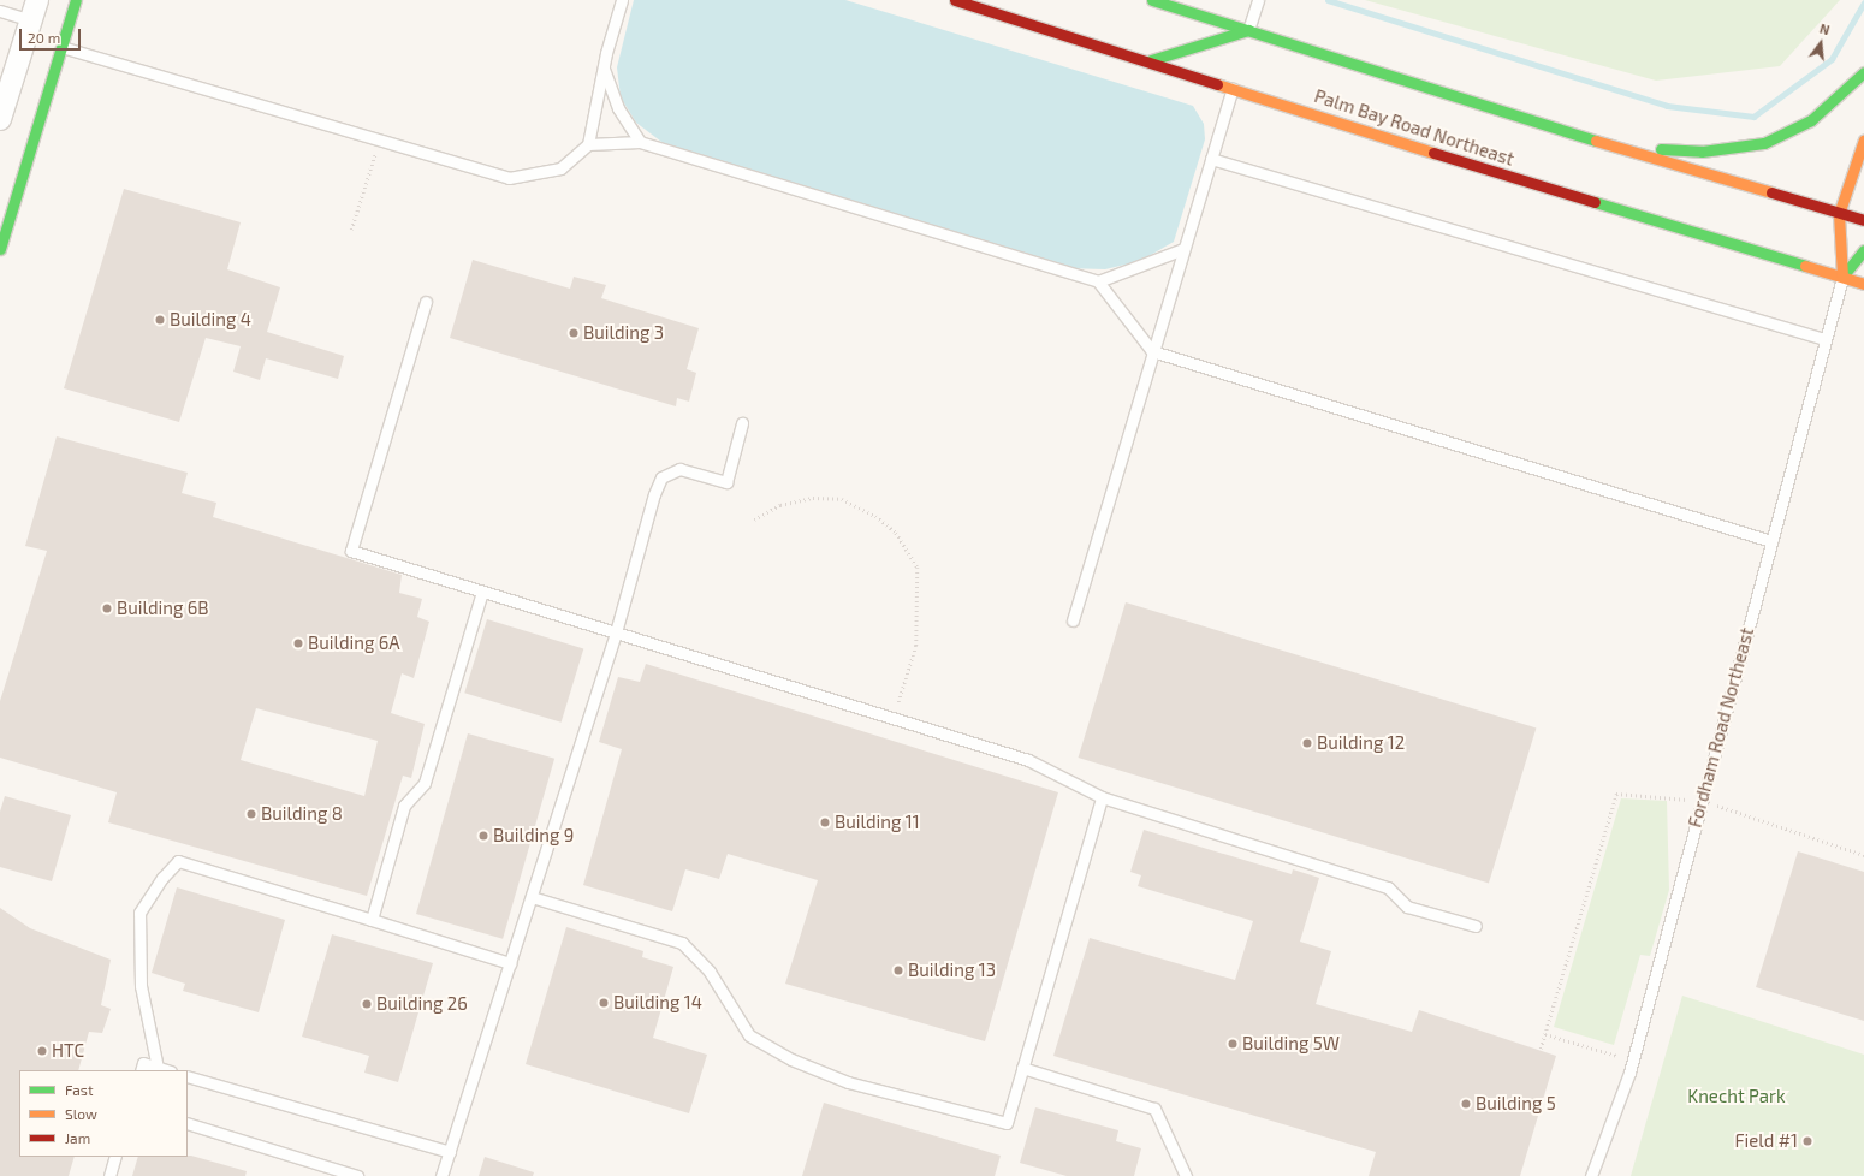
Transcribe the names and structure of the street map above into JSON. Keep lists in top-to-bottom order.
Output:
{
  "streets": {
    "main road": ["Palm Bay Road Northeast"],
    "lane": ["Fordham Road Northeast"]
  },
  "crossings": [
    ["Palm Bay Road Northeast", "Fordham Road Northeast"]
  ],
  "parks": ["Knecht Park"],
  "places": [
    "Building 4",
    "Building 3",
    "Building 6B",
    "Building 6A",
    "Building 12",
    "Building 8",
    "Building 11",
    "Building 9",
    "Building 13",
    "Building 14",
    "Building 26",
    "Building 5W",
    "HTC",
    "Building 5",
    "Field #1"
  ],
  "legend": ["Fast", "Slow", "Jam"],
  "scale_bar": "20 m",
  "north": "top"
}
